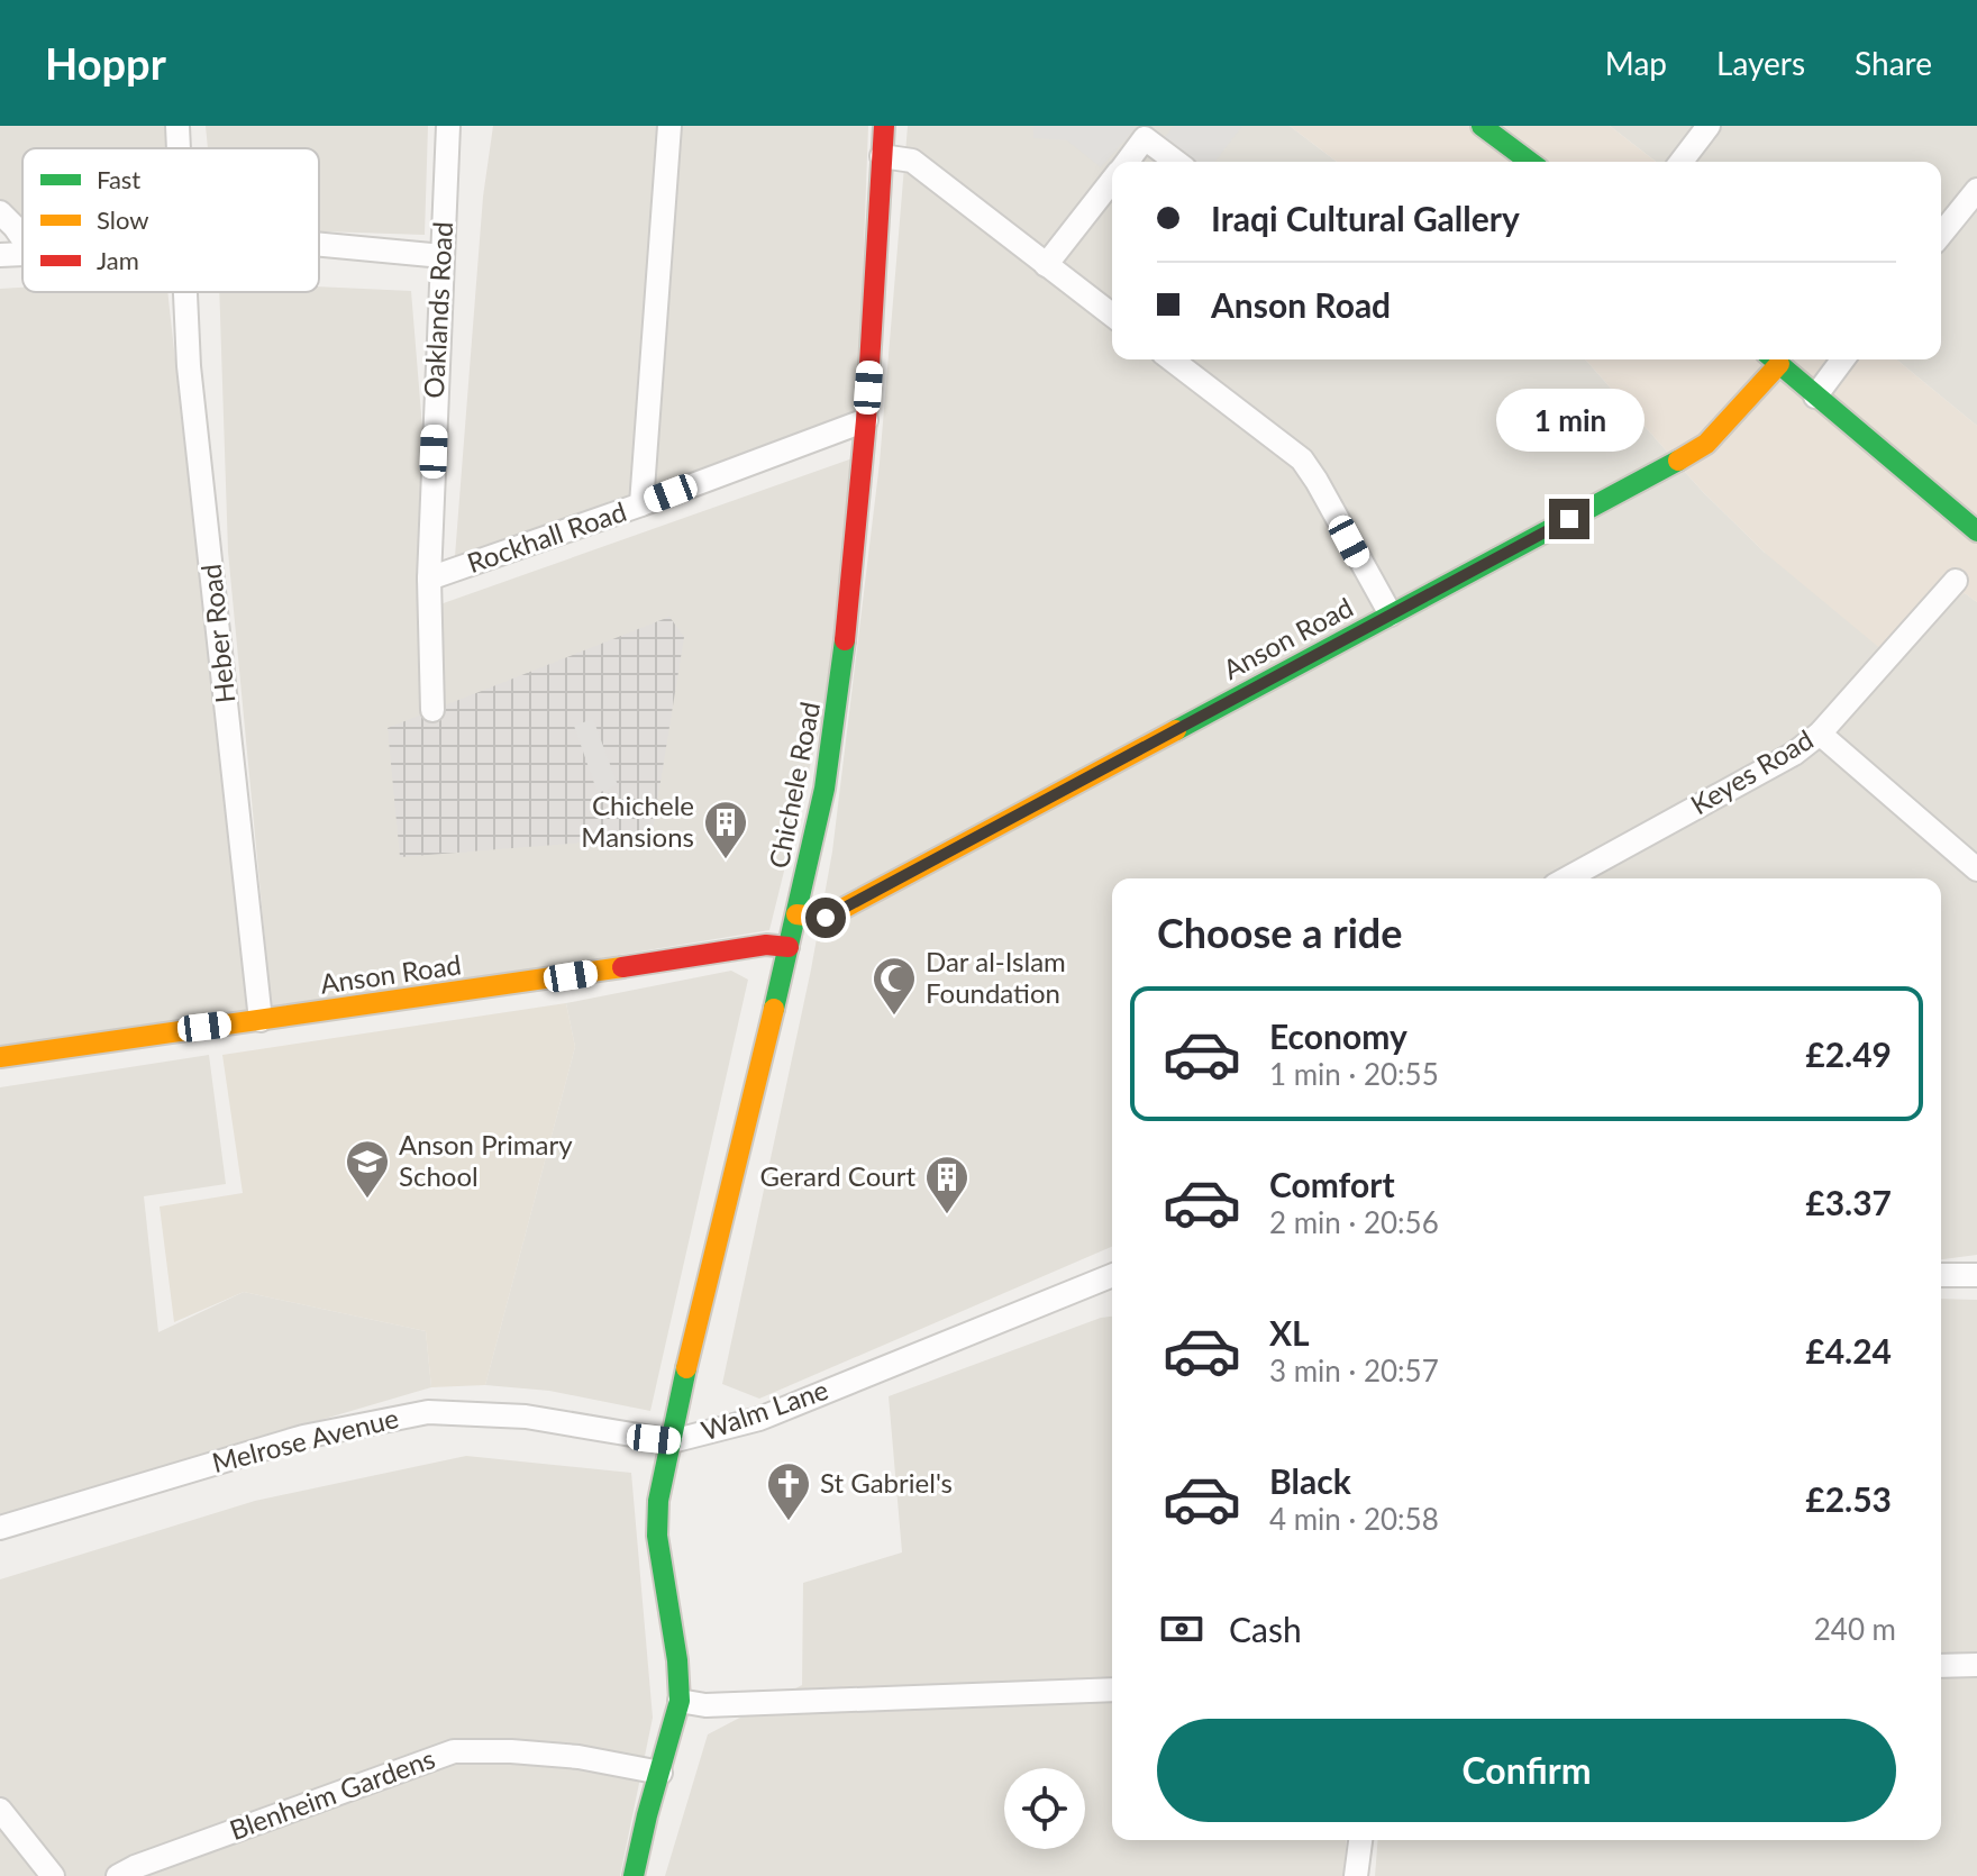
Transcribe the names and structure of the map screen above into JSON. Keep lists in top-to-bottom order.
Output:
{
  "streets": {
    "main road": ["Anson Road", "Chichele Road", "Walm Lane"],
    "street": [
      "Oaklands Road",
      "Rockhall Road",
      "Heber Road",
      "Keyes Road",
      "Melrose Avenue",
      "Blenheim Gardens"
    ]
  },
  "crossings": [
    ["Oaklands Road", "Rockhall Road"],
    ["Rockhall Road", "Chichele Road"],
    ["Heber Road", "Anson Road"],
    ["Anson Road", "Chichele Road"],
    ["Chichele Road", "Walm Lane"],
    ["Chichele Road", "Melrose Avenue"],
    ["Walm Lane", "Melrose Avenue"],
    ["Walm Lane", "Blenheim Gardens"]
  ],
  "places": {
    "building": ["Chichele Mansions", "Gerard Court"],
    "mosque": ["Dar al-Islam Foundation"],
    "school or university": ["Anson Primary School"],
    "church": ["St Gabriel's"]
  },
  "legend": ["Fast", "Slow", "Jam"],
  "page": {
    "header": "Hoppr",
    "nav": ["Map", "Layers", "Share"],
    "banner": ["Iraqi Cultural Gallery", "Anson Road"],
    "bubble": "1 min",
    "heading": "Choose a ride",
    "list": [
      {
        "name": "Economy",
        "note": "1 min · 20:55",
        "value": "£2.49"
      },
      {
        "name": "Comfort",
        "note": "2 min · 20:56",
        "value": "£3.37"
      },
      {
        "name": "XL",
        "note": "3 min · 20:57",
        "value": "£4.24"
      },
      {
        "name": "Black",
        "note": "4 min · 20:58",
        "value": "£2.53"
      }
    ],
    "pay": ["Cash", "240 m"],
    "buttons": "Confirm"
  }
}
